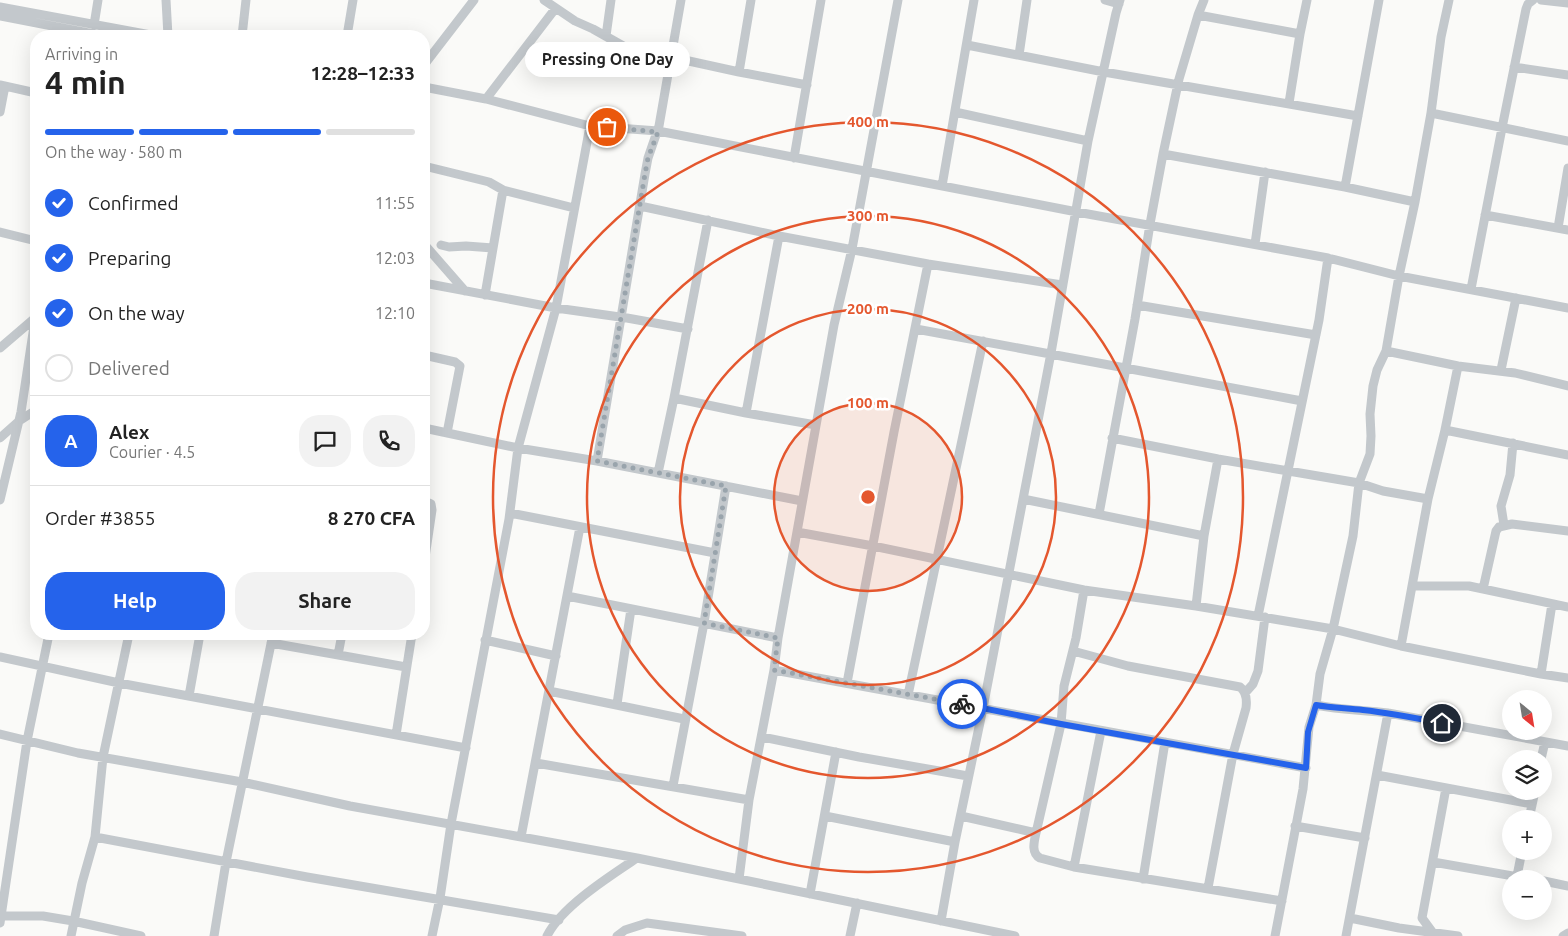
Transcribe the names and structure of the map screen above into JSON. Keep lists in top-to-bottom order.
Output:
{
  "places": ["Pressing One Day"],
  "north": "bottom right",
  "page": {
    "heading": ["4 min", "Arriving in", "12:28–12:33"],
    "panel": [
      "Alex",
      "Courier · 4.5",
      "Order #3855",
      "8 270 CFA"
    ],
    "bubble": "Pressing One Day",
    "bar": "On the way · 580 m",
    "list": [
      ["Confirmed", "11:55"],
      ["Preparing", "12:03"],
      ["On the way", "12:10"],
      "Delivered"
    ],
    "round": "A",
    "buttons": ["Help", "Share"],
    "map_buttons": ["+", "−"]
  },
  "rings": [
    "400 m",
    "300 m",
    "200 m",
    "100 m"
  ]
}
